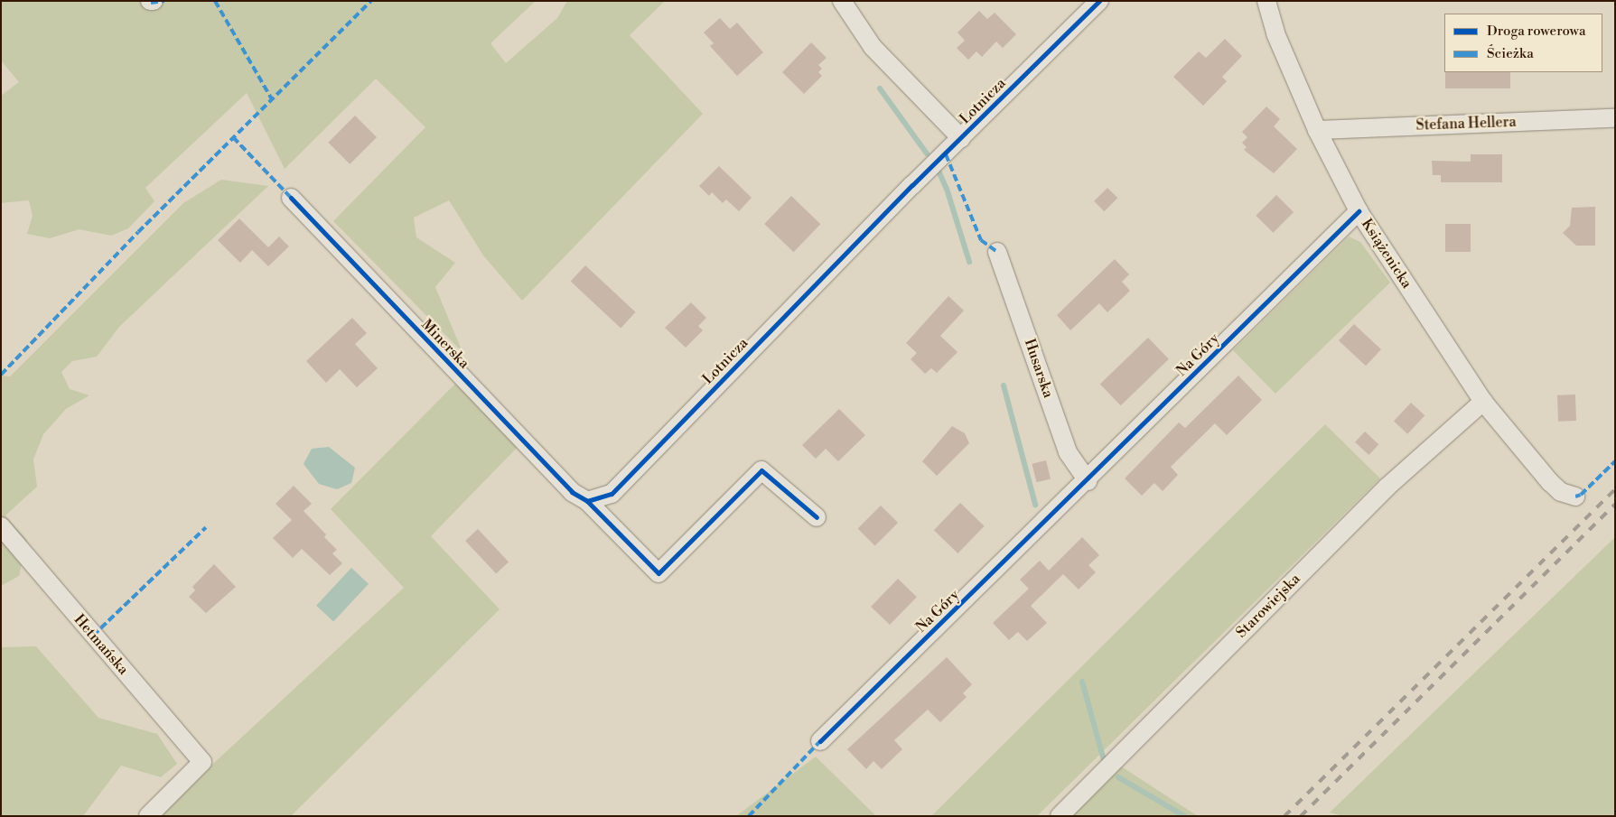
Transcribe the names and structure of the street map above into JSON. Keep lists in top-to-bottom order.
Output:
{
  "streets": {
    "street": [
      "Lotnicza",
      "Stefana Hellera",
      "Książenicka",
      "Minerska",
      "Na Góry",
      "Husarska",
      "Starowiejska",
      "Hetmańska"
    ]
  },
  "crossings": [
    ["Lotnicza", "Minerska"],
    ["Stefana Hellera", "Książenicka"],
    ["Książenicka", "Na Góry"],
    ["Książenicka", "Starowiejska"],
    ["Na Góry", "Husarska"]
  ],
  "legend": ["Droga rowerowa", "Ścieżka"]
}
